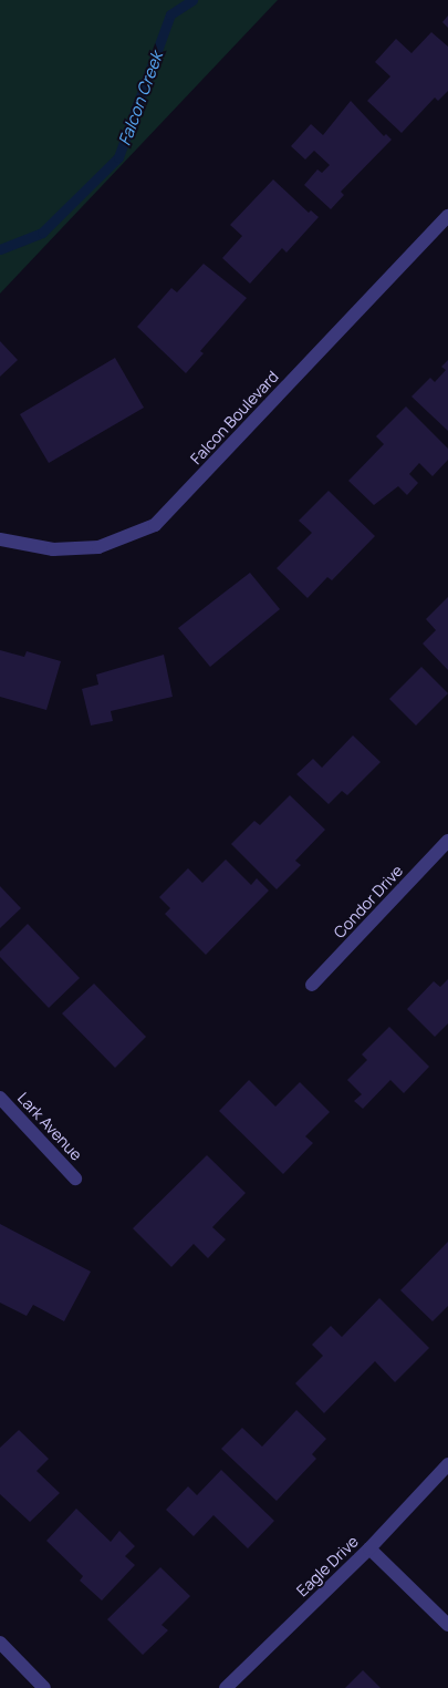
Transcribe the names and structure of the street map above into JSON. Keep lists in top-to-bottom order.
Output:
{
  "streets": {
    "street": [
      "Falcon Boulevard",
      "Condor Drive",
      "Lark Avenue",
      "Eagle Drive"
    ]
  },
  "water": ["Falcon Creek"]
}
